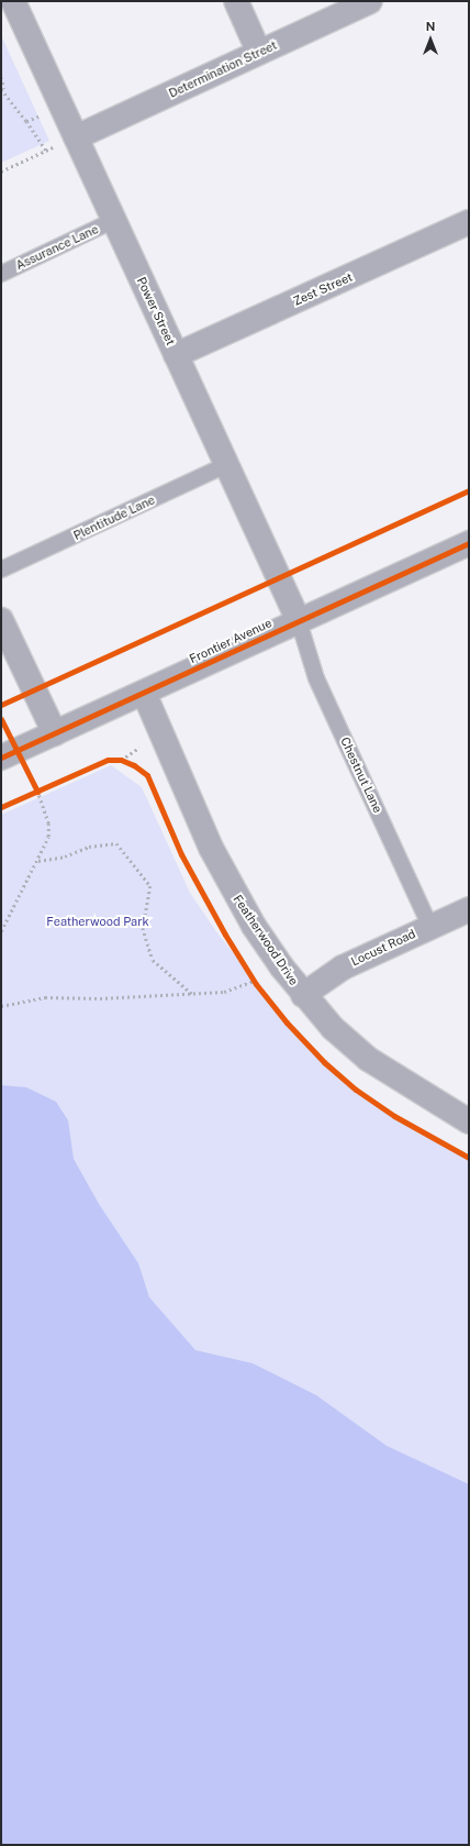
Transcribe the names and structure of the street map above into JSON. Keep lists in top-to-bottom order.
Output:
{
  "streets": {
    "street": [
      "Determination Street",
      "Zest Street",
      "Power Street",
      "Frontier Avenue",
      "Featherwood Drive",
      "Locust Road"
    ],
    "lane": ["Assurance Lane", "Plentitude Lane", "Chestnut Lane"]
  },
  "crossings": [
    ["Determination Street", "Power Street"],
    ["Assurance Lane", "Power Street"],
    ["Zest Street", "Power Street"],
    ["Power Street", "Plentitude Lane"],
    ["Power Street", "Frontier Avenue"],
    ["Power Street", "Chestnut Lane"],
    ["Frontier Avenue", "Chestnut Lane"],
    ["Frontier Avenue", "Featherwood Drive"],
    ["Chestnut Lane", "Locust Road"],
    ["Featherwood Drive", "Locust Road"]
  ],
  "parks": ["Featherwood Park"],
  "north": "top"
}
